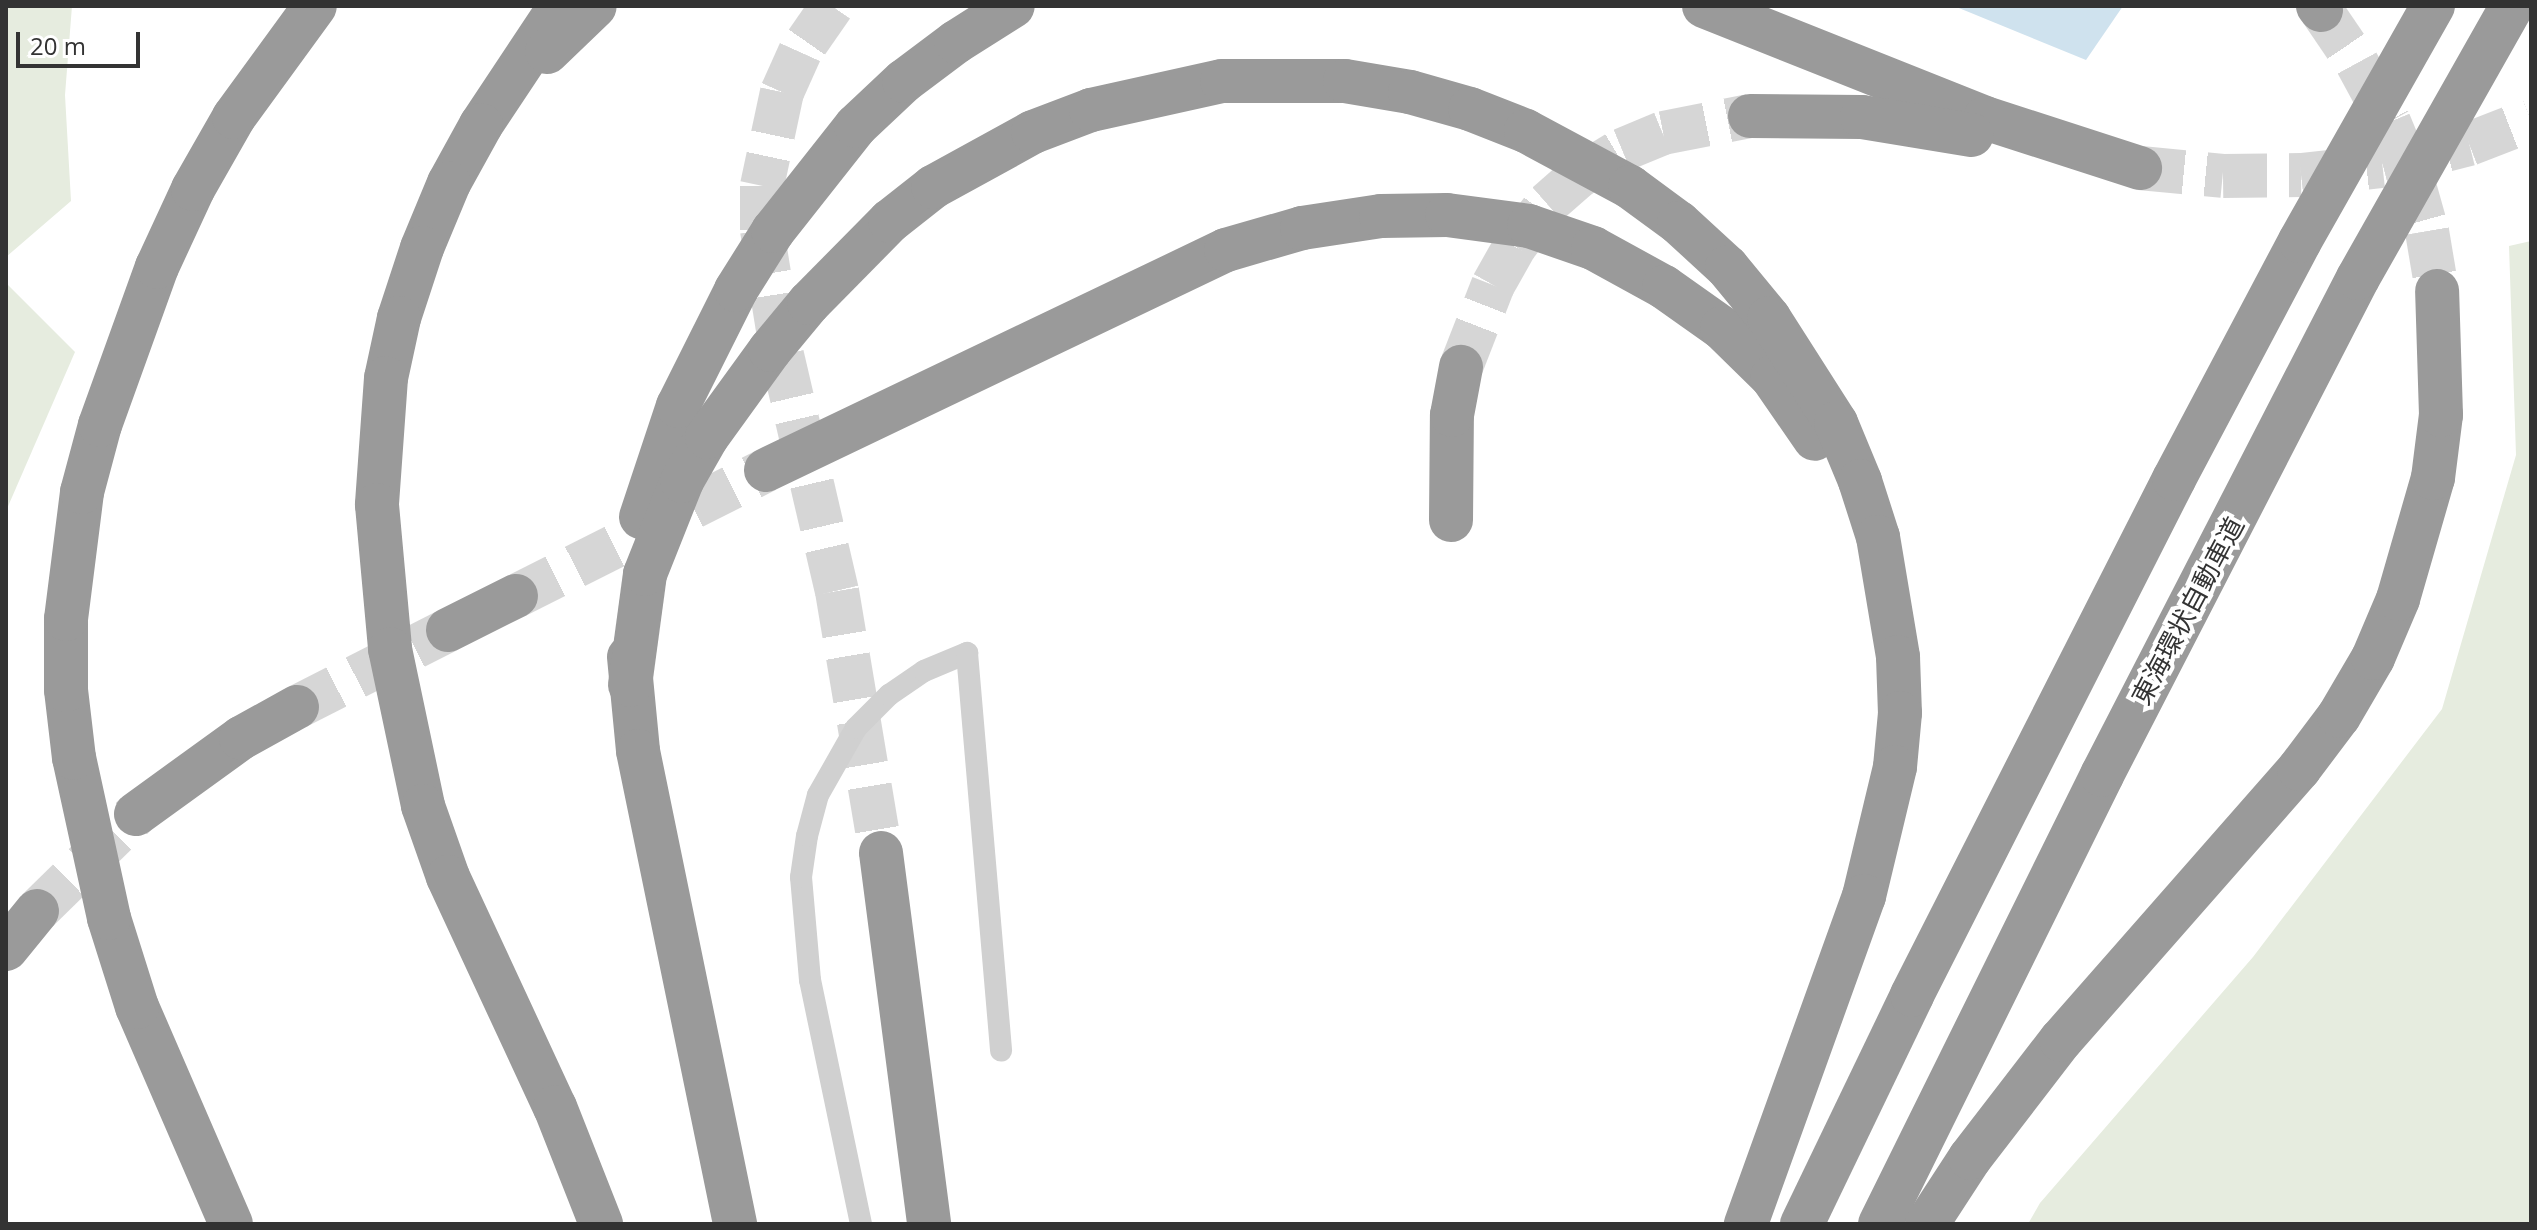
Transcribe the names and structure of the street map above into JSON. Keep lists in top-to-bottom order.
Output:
{
  "streets": {
    "highway": ["東海環状自動車道"]
  },
  "scale_bar": "20 m"
}
